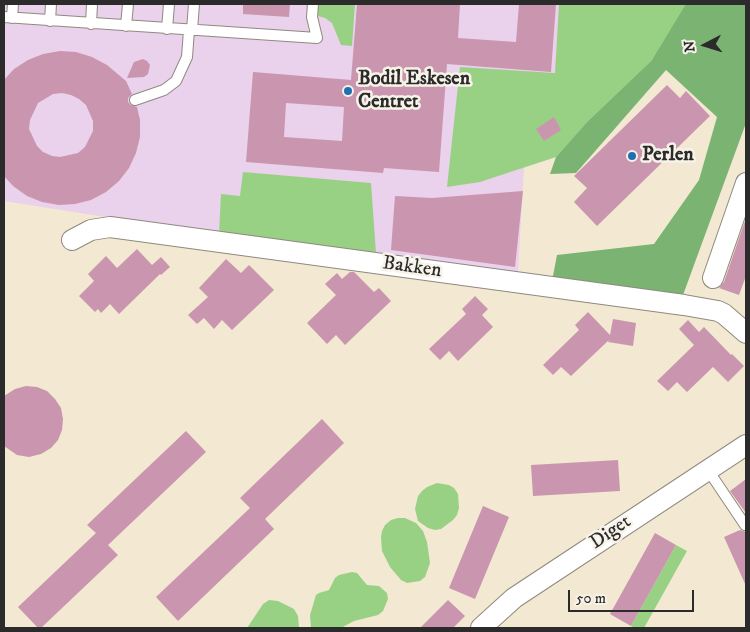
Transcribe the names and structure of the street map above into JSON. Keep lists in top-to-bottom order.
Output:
{
  "streets": {
    "street": ["Bakken", "Diget"]
  },
  "places": ["Bodil Eskesen Centret", "Perlen"],
  "scale_bar": "50 m",
  "north": "left"
}
